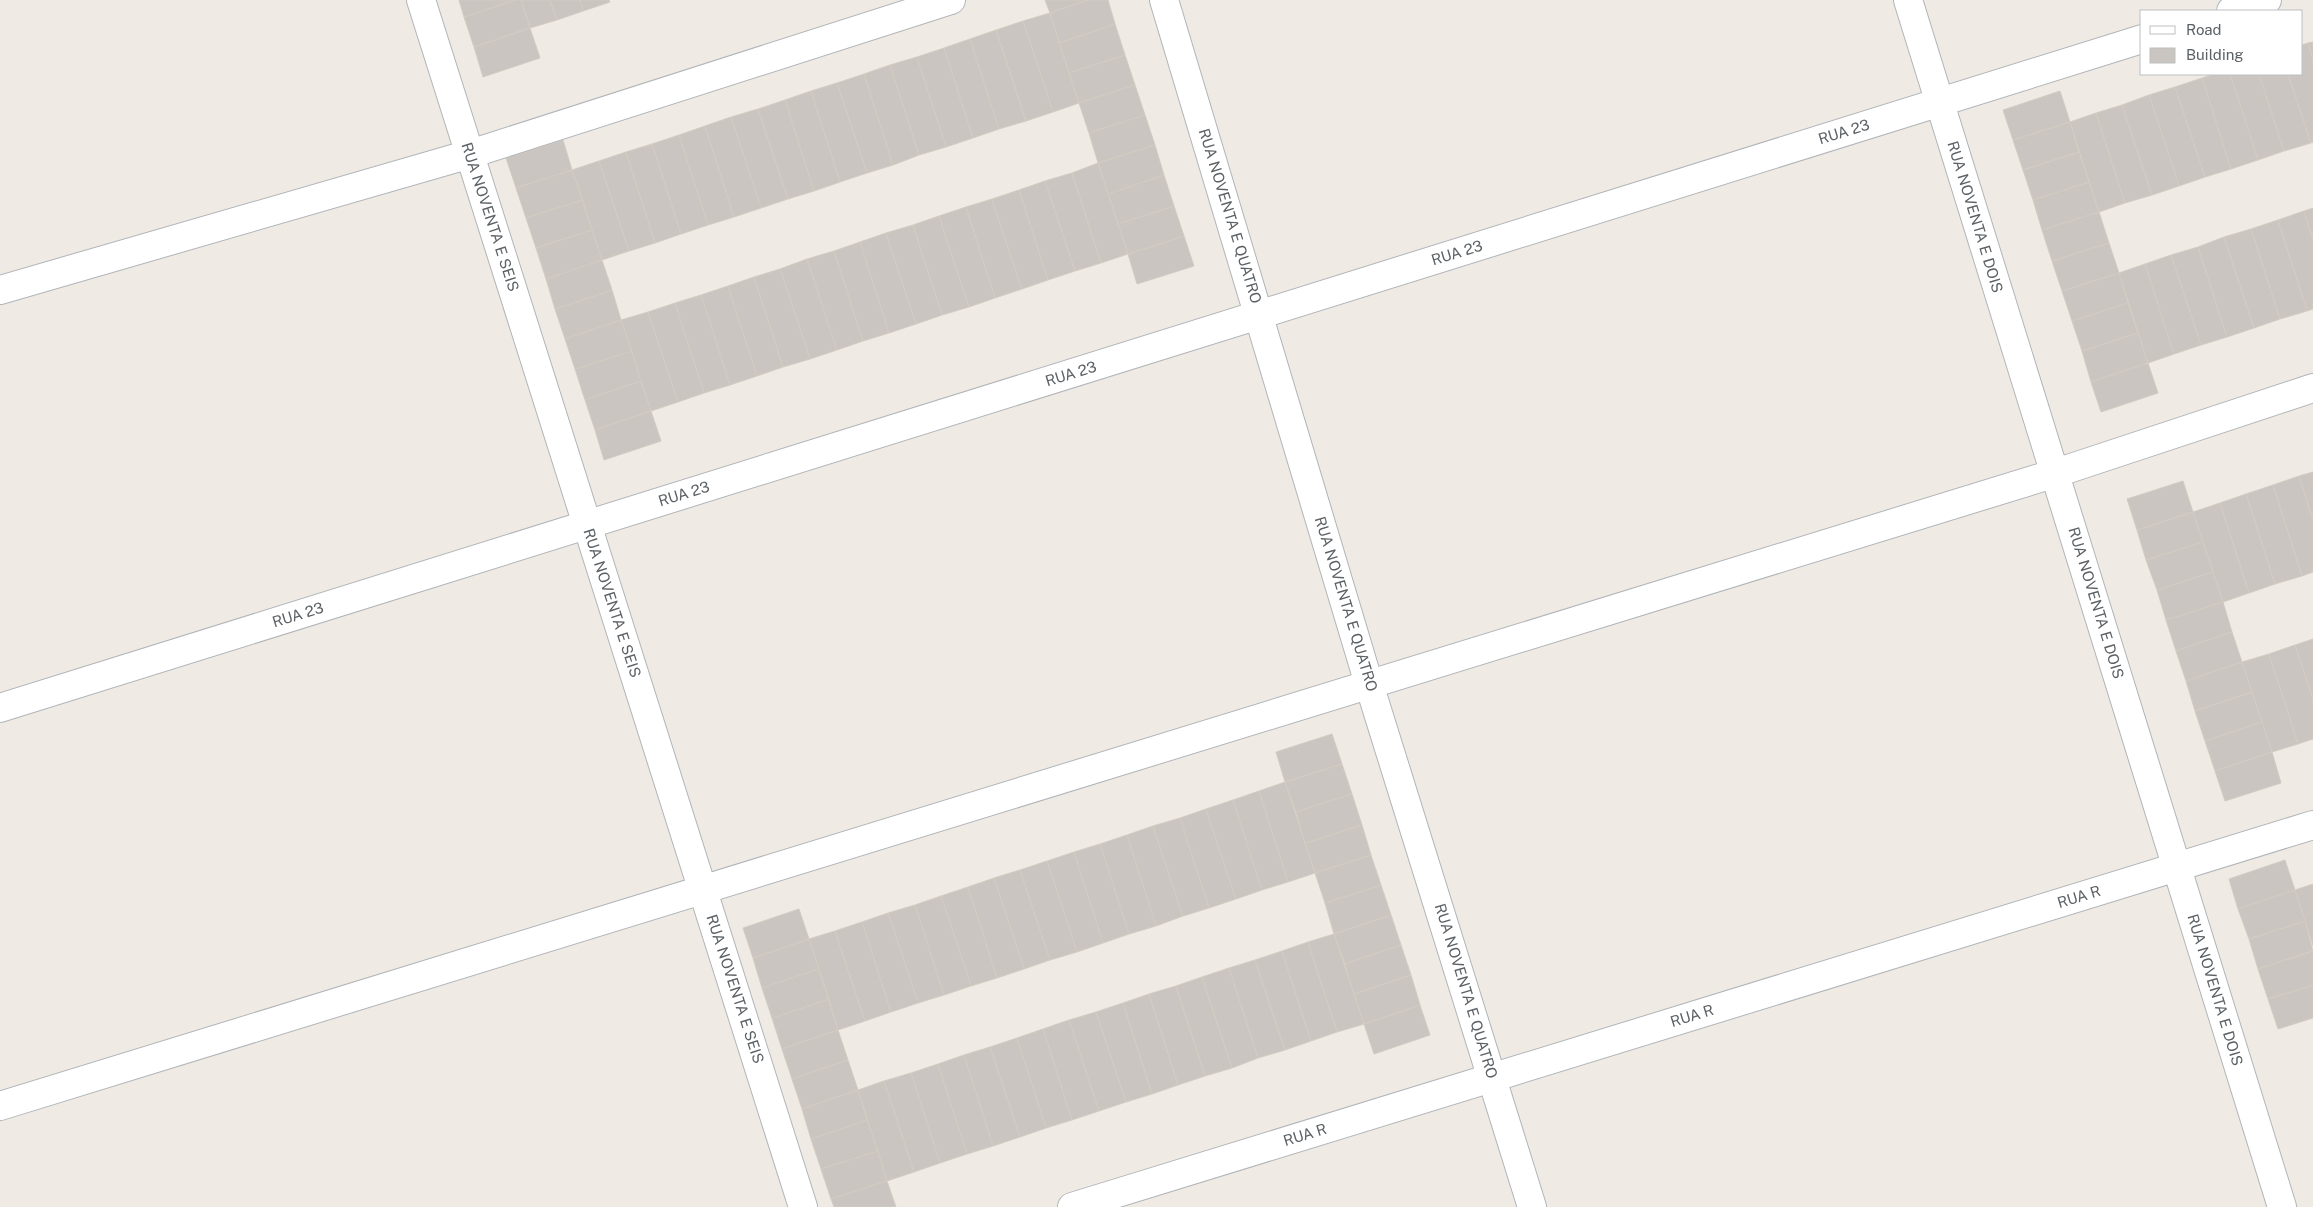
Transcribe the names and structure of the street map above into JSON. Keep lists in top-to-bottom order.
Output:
{
  "streets": {
    "street": [
      "RUA 23",
      "RUA NOVENTA E QUATRO",
      "RUA NOVENTA E SEIS",
      "RUA NOVENTA E DOIS",
      "RUA R"
    ]
  },
  "crossings": [
    ["RUA 23", "RUA NOVENTA E QUATRO"],
    ["RUA 23", "RUA NOVENTA E SEIS"],
    ["RUA 23", "RUA NOVENTA E DOIS"],
    ["RUA NOVENTA E QUATRO", "RUA R"],
    ["RUA NOVENTA E DOIS", "RUA R"]
  ],
  "legend": ["Road", "Building"]
}
